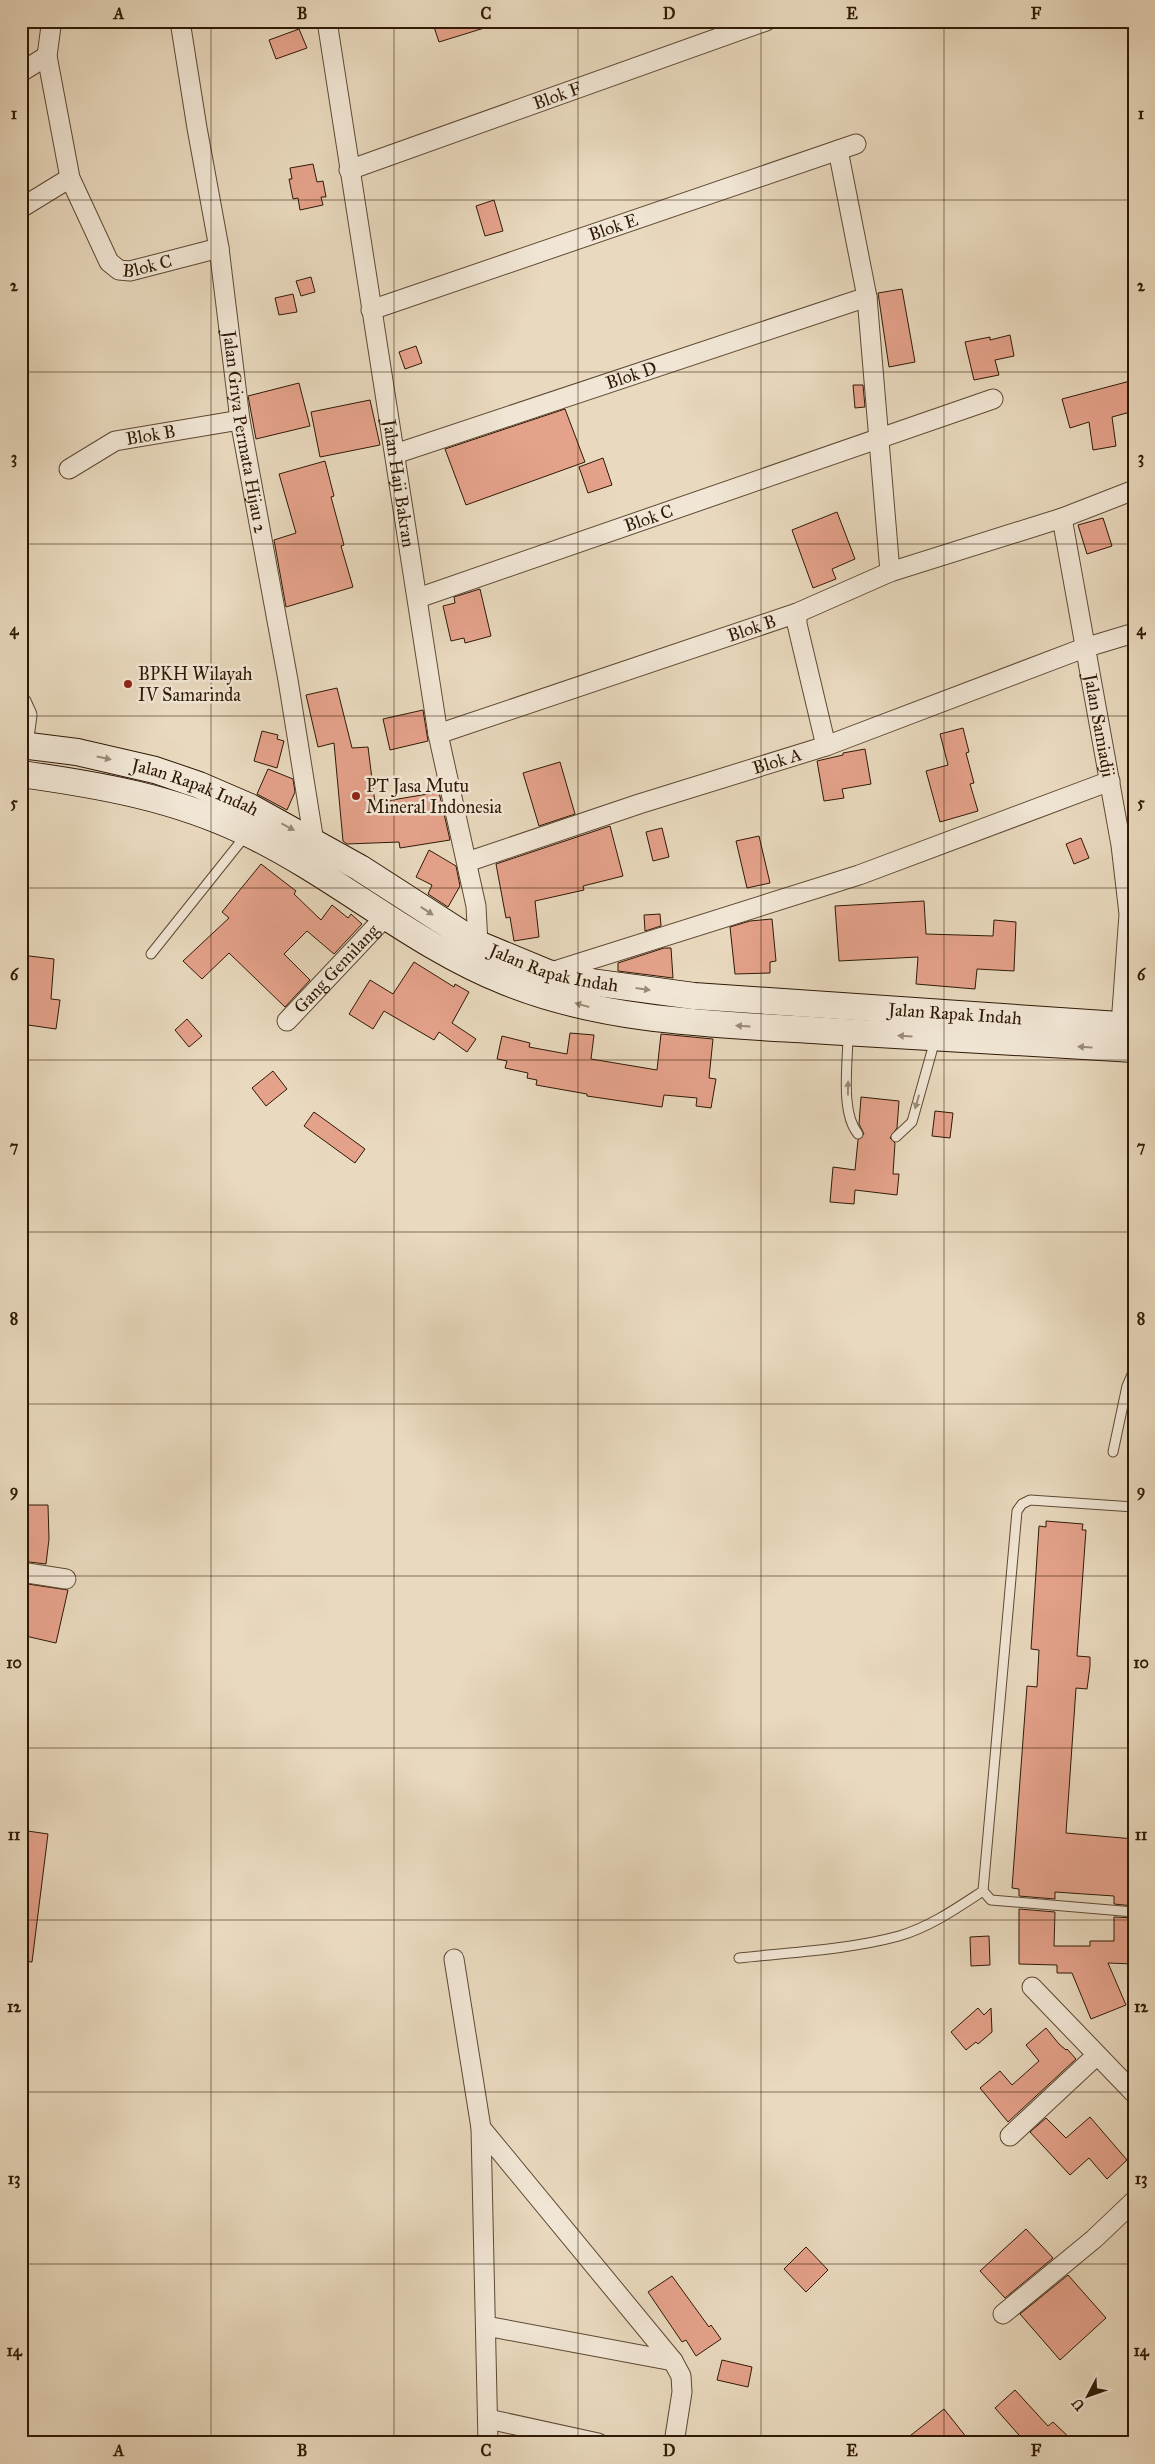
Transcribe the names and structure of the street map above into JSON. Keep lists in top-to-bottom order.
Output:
{
  "streets": {
    "main road": ["Jalan Rapak Indah"],
    "street": [
      "Blok F",
      "Blok E",
      "Blok C",
      "Blok D",
      "Jalan Griya Permata Hijau 2",
      "Blok B",
      "Jalan Haji Bakran",
      "Jalan Samiadji",
      "Blok A",
      "Gang Gemilang"
    ]
  },
  "crossings": [
    ["Blok F", "Jalan Haji Bakran"],
    ["Blok E", "Jalan Haji Bakran"],
    ["Blok C", "Jalan Griya Permata Hijau 2"],
    ["Blok C", "Jalan Haji Bakran"],
    ["Blok D", "Jalan Haji Bakran"],
    ["Jalan Griya Permata Hijau 2", "Blok B"],
    ["Jalan Griya Permata Hijau 2", "Jalan Rapak Indah"],
    ["Blok B", "Jalan Haji Bakran"],
    ["Blok B", "Jalan Samiadji"],
    ["Jalan Haji Bakran", "Blok A"],
    ["Jalan Haji Bakran", "Jalan Rapak Indah"],
    ["Jalan Samiadji", "Blok A"],
    ["Jalan Samiadji", "Jalan Rapak Indah"],
    ["Jalan Rapak Indah", "Gang Gemilang"]
  ],
  "places": ["BPKH Wilayah IV Samarinda", "PT Jasa Mutu Mineral Indonesia"],
  "north": "bottom left",
  "grid": {
    "columns": [
      "A",
      "B",
      "C",
      "D",
      "E",
      "F"
    ],
    "rows": [
      "1",
      "2",
      "3",
      "4",
      "5",
      "6",
      "7",
      "8",
      "9",
      "10",
      "11",
      "12",
      "13",
      "14"
    ]
  }
}
